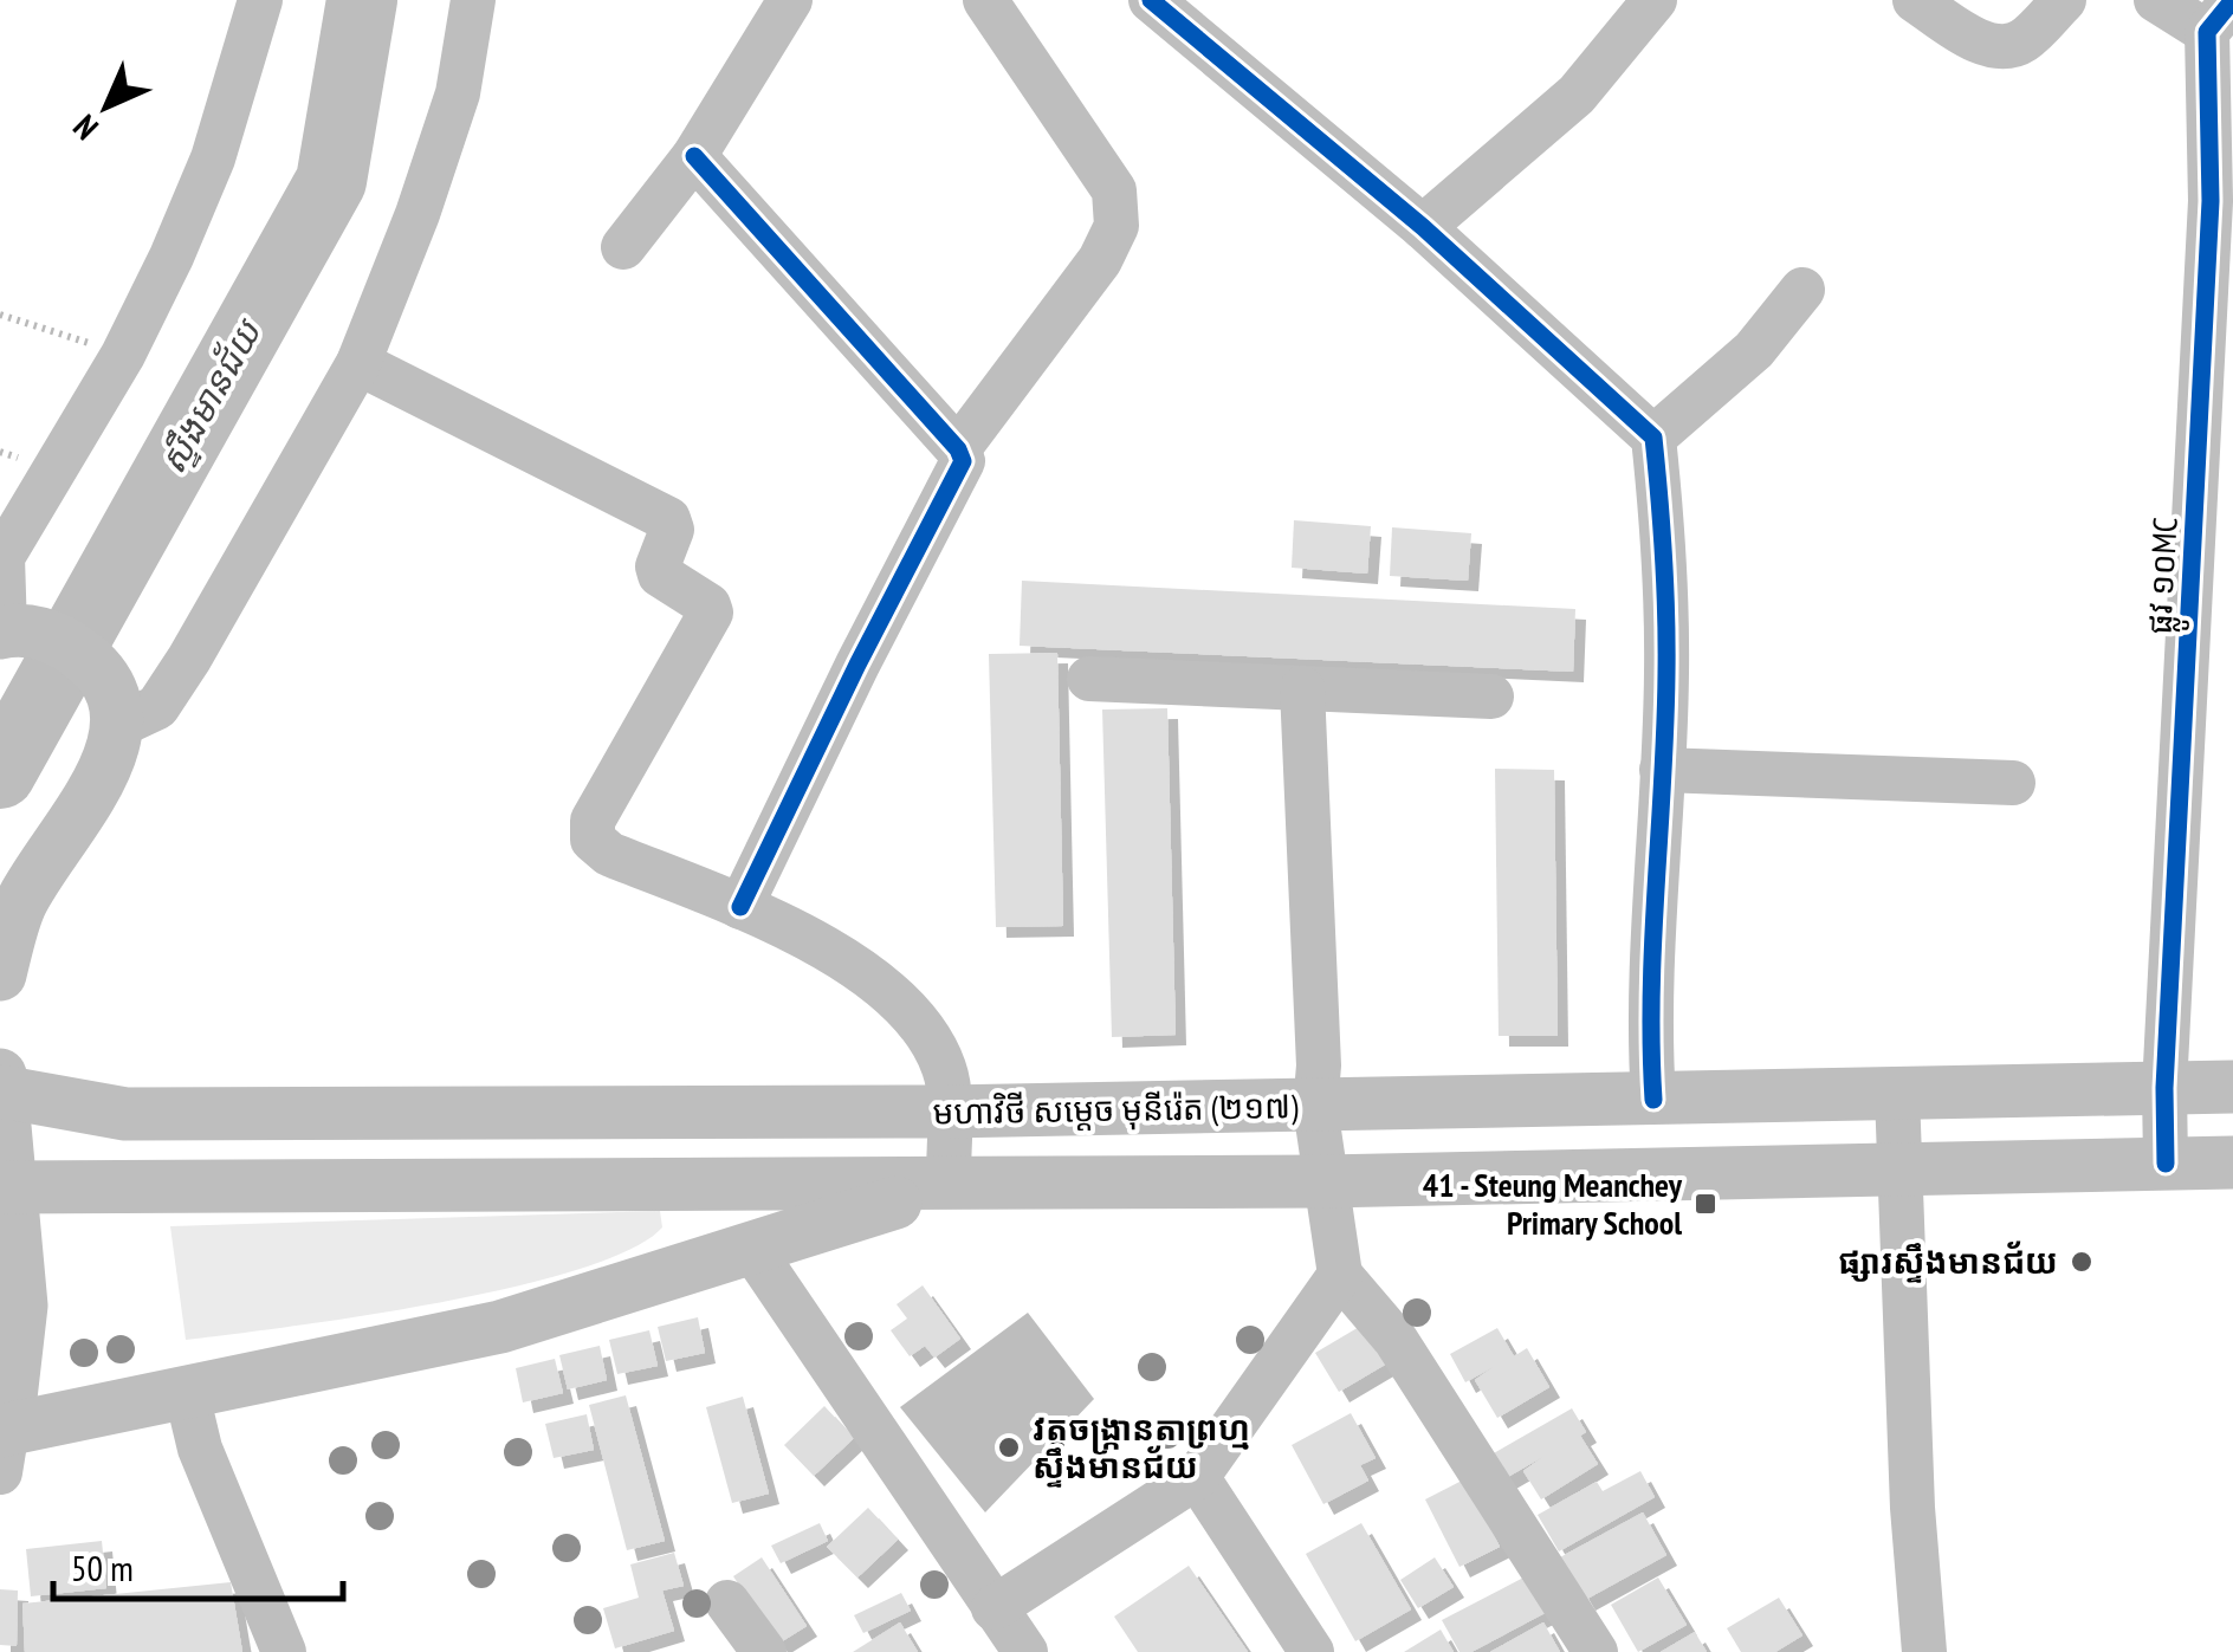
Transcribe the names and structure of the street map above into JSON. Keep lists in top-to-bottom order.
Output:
{
  "streets": {
    "main road": ["មហាវិថី សម្តេច មុនីរ៉េត (២១៧)"],
    "street": ["ផ្លូវ ១០MC"]
  },
  "crossings": [
    ["ផ្លូវ ១០MC", "មហាវិថី សម្តេច មុនីរ៉េត (២១៧)"]
  ],
  "water": ["ស្ទឹងមានជ័យ"],
  "places": {
    "transit": ["41 - Steung Meanchey Primary School"],
    "other": ["ផ្សារស្ទឹងមានជ័យ", "វត្តចង្ក្រានតាព្រហ្ម ស្ទឹងមានជ័យ"]
  },
  "scale_bar": "50 m",
  "north": "bottom left"
}
